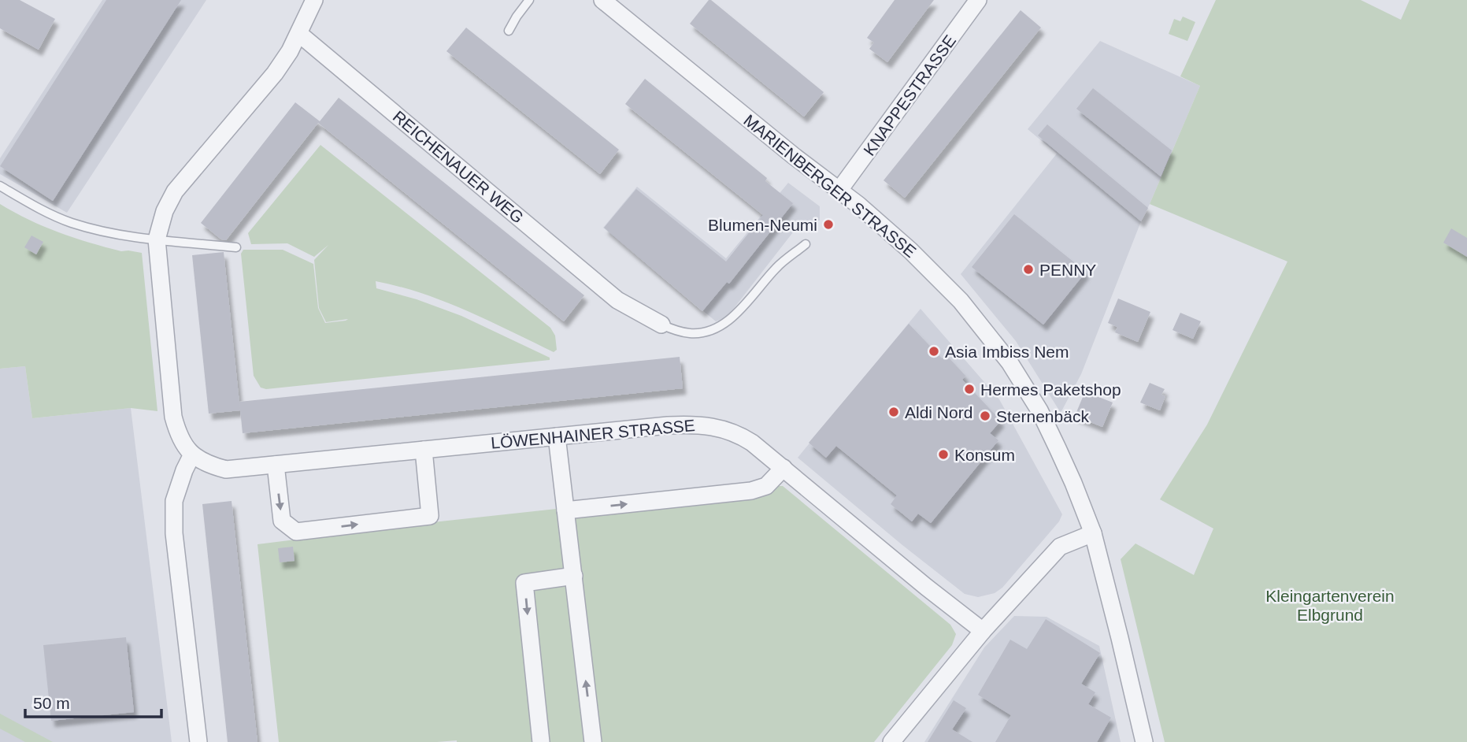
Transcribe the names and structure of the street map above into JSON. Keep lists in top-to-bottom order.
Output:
{
  "streets": {
    "street": [
      "KNAPPESTRASSE",
      "REICHENAUER WEG",
      "MARIENBERGER STRASSE",
      "LÖWENHAINER STRASSE"
    ]
  },
  "crossings": [
    ["KNAPPESTRASSE", "MARIENBERGER STRASSE"],
    ["REICHENAUER WEG", "LÖWENHAINER STRASSE"]
  ],
  "parks": ["Kleingartenverein Elbgrund"],
  "places": [
    "Blumen-Neumi",
    "PENNY",
    "Asia Imbiss Nem",
    "Hermes Paketshop",
    "Aldi Nord",
    "Sternenbäck",
    "Konsum"
  ],
  "scale_bar": "50 m"
}
